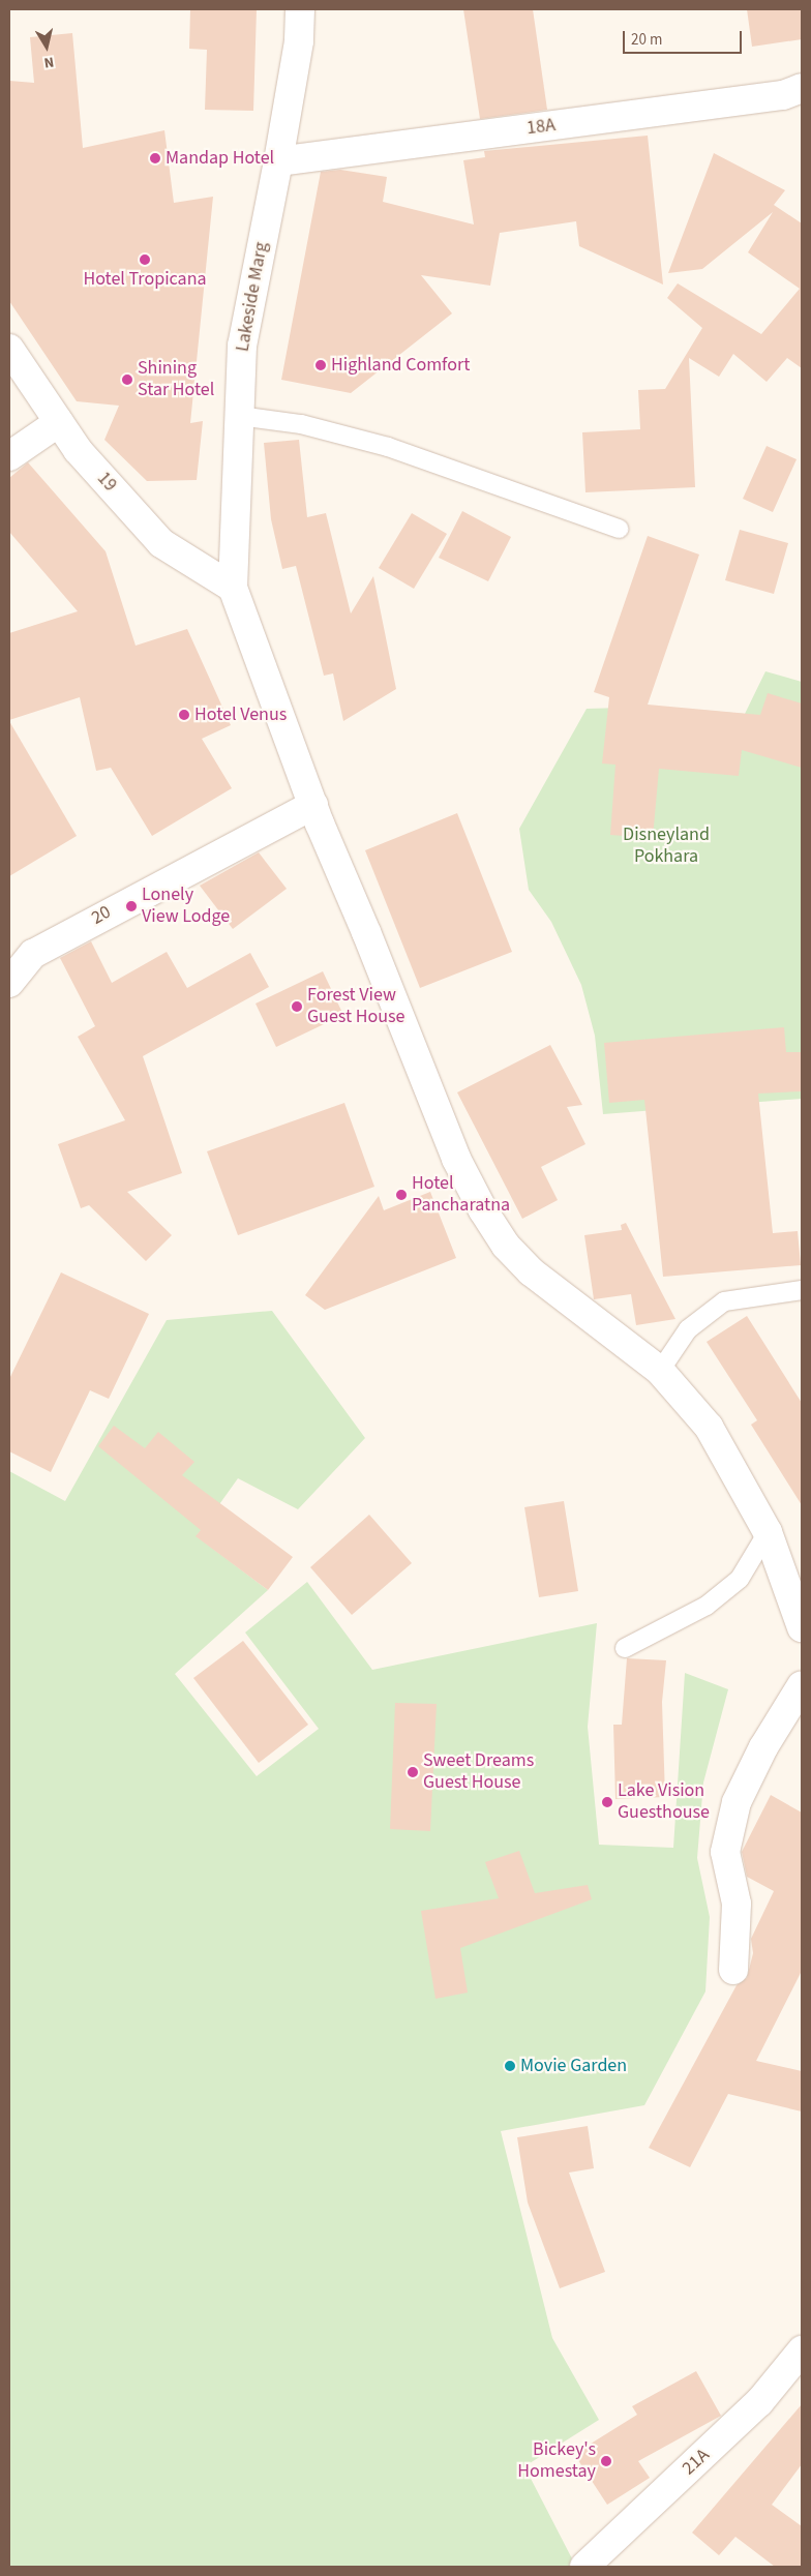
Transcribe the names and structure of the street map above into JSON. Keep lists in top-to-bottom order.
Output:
{
  "streets": {
    "street": [
      "18A",
      "Lakeside Marg",
      "19",
      "20",
      "21A"
    ]
  },
  "crossings": [
    ["18A", "Lakeside Marg"],
    ["Lakeside Marg", "19"]
  ],
  "parks": ["Disneyland Pokhara"],
  "places": [
    "Mandap Hotel",
    "Hotel Tropicana",
    "Highland Comfort",
    "Shining Star Hotel",
    "Hotel Venus",
    "Lonely View Lodge",
    "Forest View Guest House",
    "Hotel Pancharatna",
    "Sweet Dreams Guest House",
    "Lake Vision Guesthouse",
    "Movie Garden",
    "Bickey's Homestay"
  ],
  "scale_bar": "20 m",
  "north": "bottom"
}
